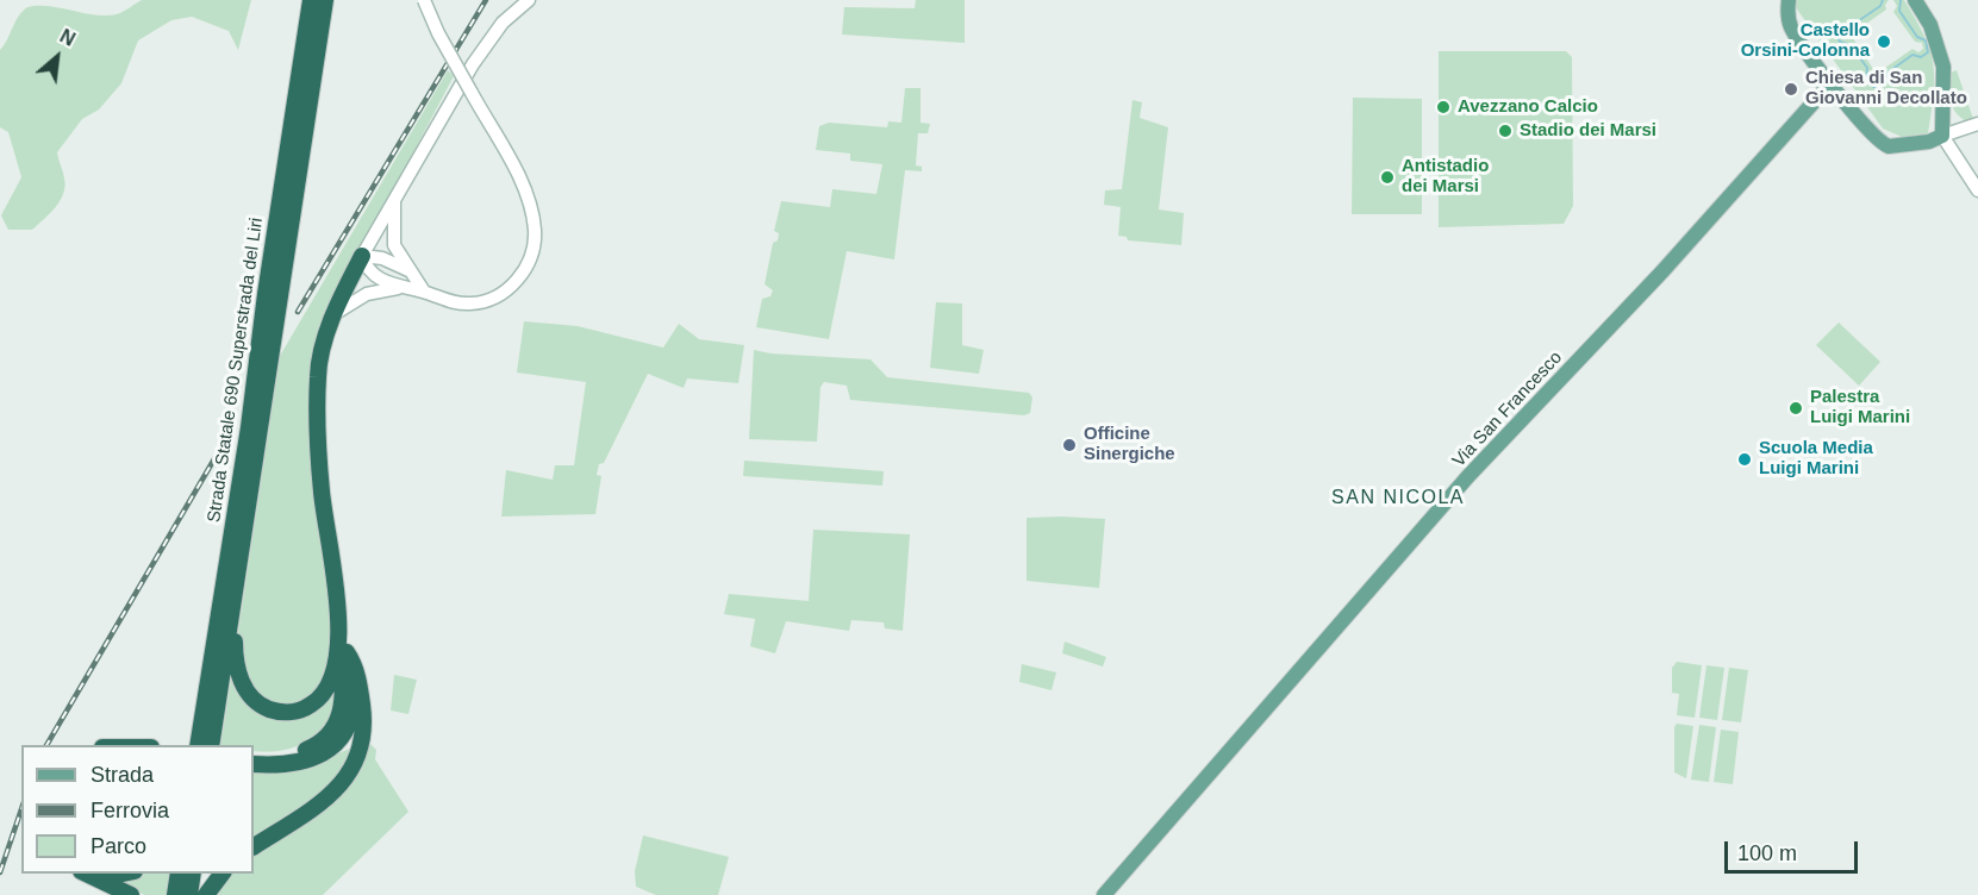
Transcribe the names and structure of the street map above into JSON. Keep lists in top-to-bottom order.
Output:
{
  "streets": {
    "highway": ["Strada Statale 690 Superstrada del Liri"],
    "main road": ["Via San Francesco"]
  },
  "districts": ["SAN NICOLA"],
  "places": [
    "Castello Orsini-Colonna",
    "Chiesa di San Giovanni Decollato",
    "Avezzano Calcio",
    "Stadio dei Marsi",
    "Antistadio dei Marsi",
    "Palestra Luigi Marini",
    "Officine Sinergiche",
    "Scuola Media Luigi Marini"
  ],
  "legend": ["Strada", "Ferrovia", "Parco"],
  "scale_bar": "100 m",
  "north": "top right"
}
